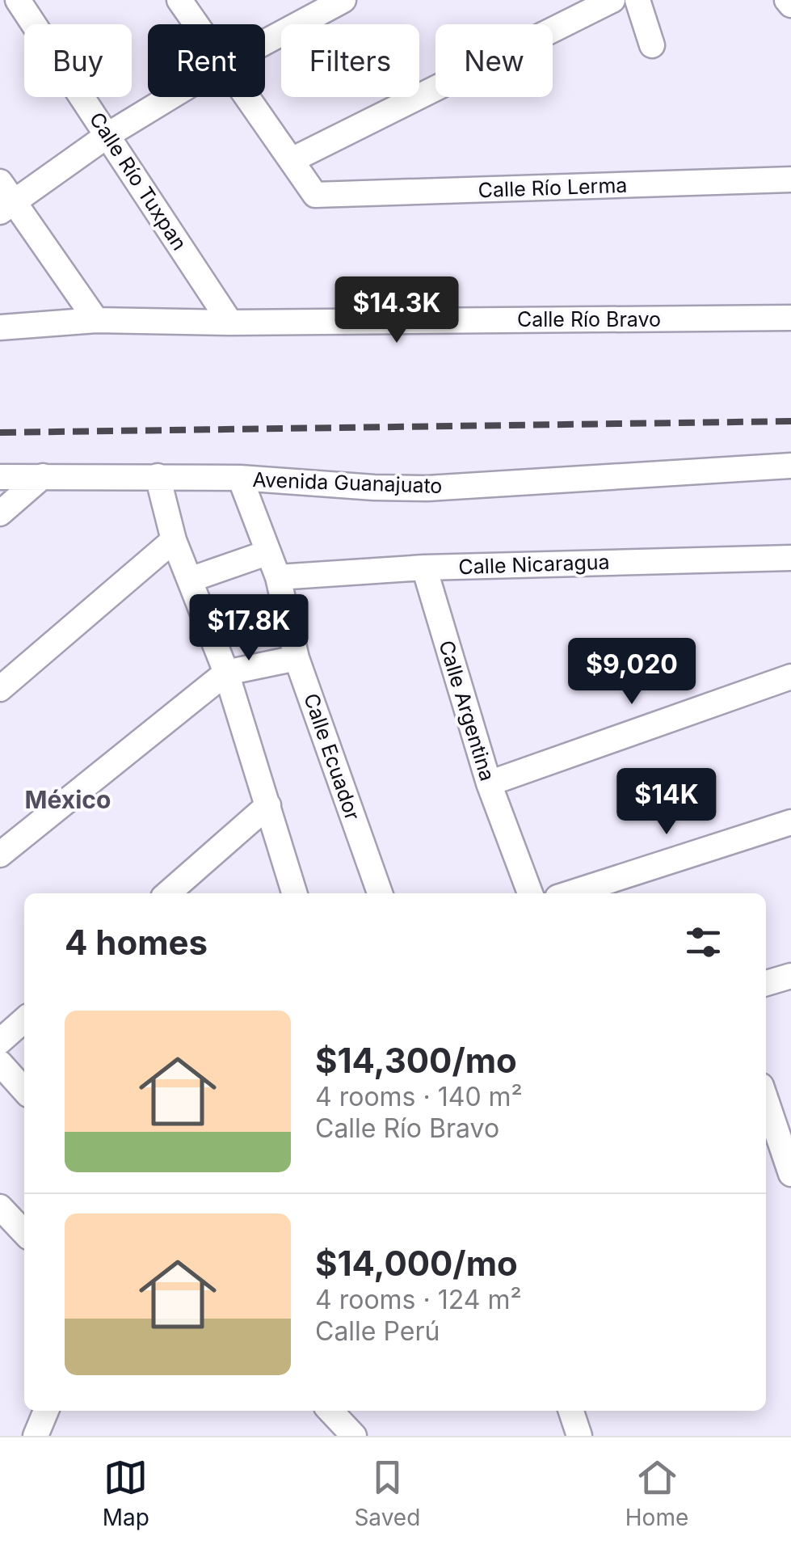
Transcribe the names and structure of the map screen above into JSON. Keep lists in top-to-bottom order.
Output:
{
  "streets": {
    "street": [
      "Calle Río Tuxpan",
      "Calle Río Lerma",
      "Calle Río Bravo",
      "Avenida Guanajuato",
      "Calle Nicaragua",
      "Calle Argentina",
      "Calle Ecuador"
    ]
  },
  "crossings": [
    ["Calle Río Tuxpan", "Calle Río Bravo"],
    ["Avenida Guanajuato", "Calle Ecuador"],
    ["Calle Nicaragua", "Calle Argentina"],
    ["Calle Nicaragua", "Calle Ecuador"]
  ],
  "districts": ["México"],
  "page": {
    "chip": [
      "Buy",
      "Rent",
      "Filters",
      "New"
    ],
    "price": [
      "$14.3K",
      "$17.8K",
      "$9,020",
      "$14K"
    ],
    "heading": "4 homes",
    "list": [
      {
        "name": "$14,300/mo",
        "note": "4 rooms · 140 m² · Calle Río Bravo"
      },
      {
        "name": "$14,000/mo",
        "note": "4 rooms · 124 m² · Calle Perú"
      }
    ],
    "tabs": ["Map", "Saved", "Home"]
  }
}
